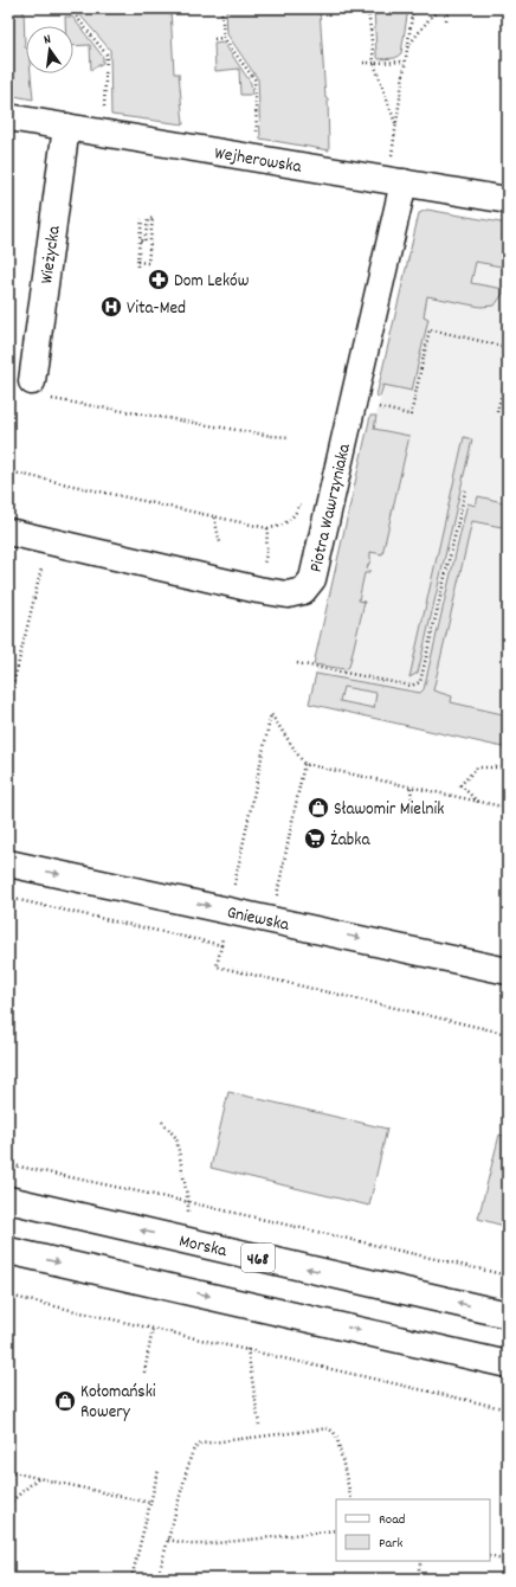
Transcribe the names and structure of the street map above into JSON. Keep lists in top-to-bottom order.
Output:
{
  "streets": {
    "street": [
      "Wejherowska",
      "Wieżycka",
      "Piotra Wawrzyniaka",
      "Gniewska",
      "Morska",
      "468"
    ]
  },
  "crossings": [
    ["Wejherowska", "Wieżycka"],
    ["Wejherowska", "Piotra Wawrzyniaka"]
  ],
  "one_way": ["Gniewska"],
  "places": {
    "pharmacy": ["Dom Leków"],
    "hospital": ["Vita-Med"],
    "shop": ["Sławomir Mielnik", "Kołomański Rowery"],
    "supermarket": ["Żabka"]
  },
  "legend": ["Road", "Park"],
  "north": "top"
}
